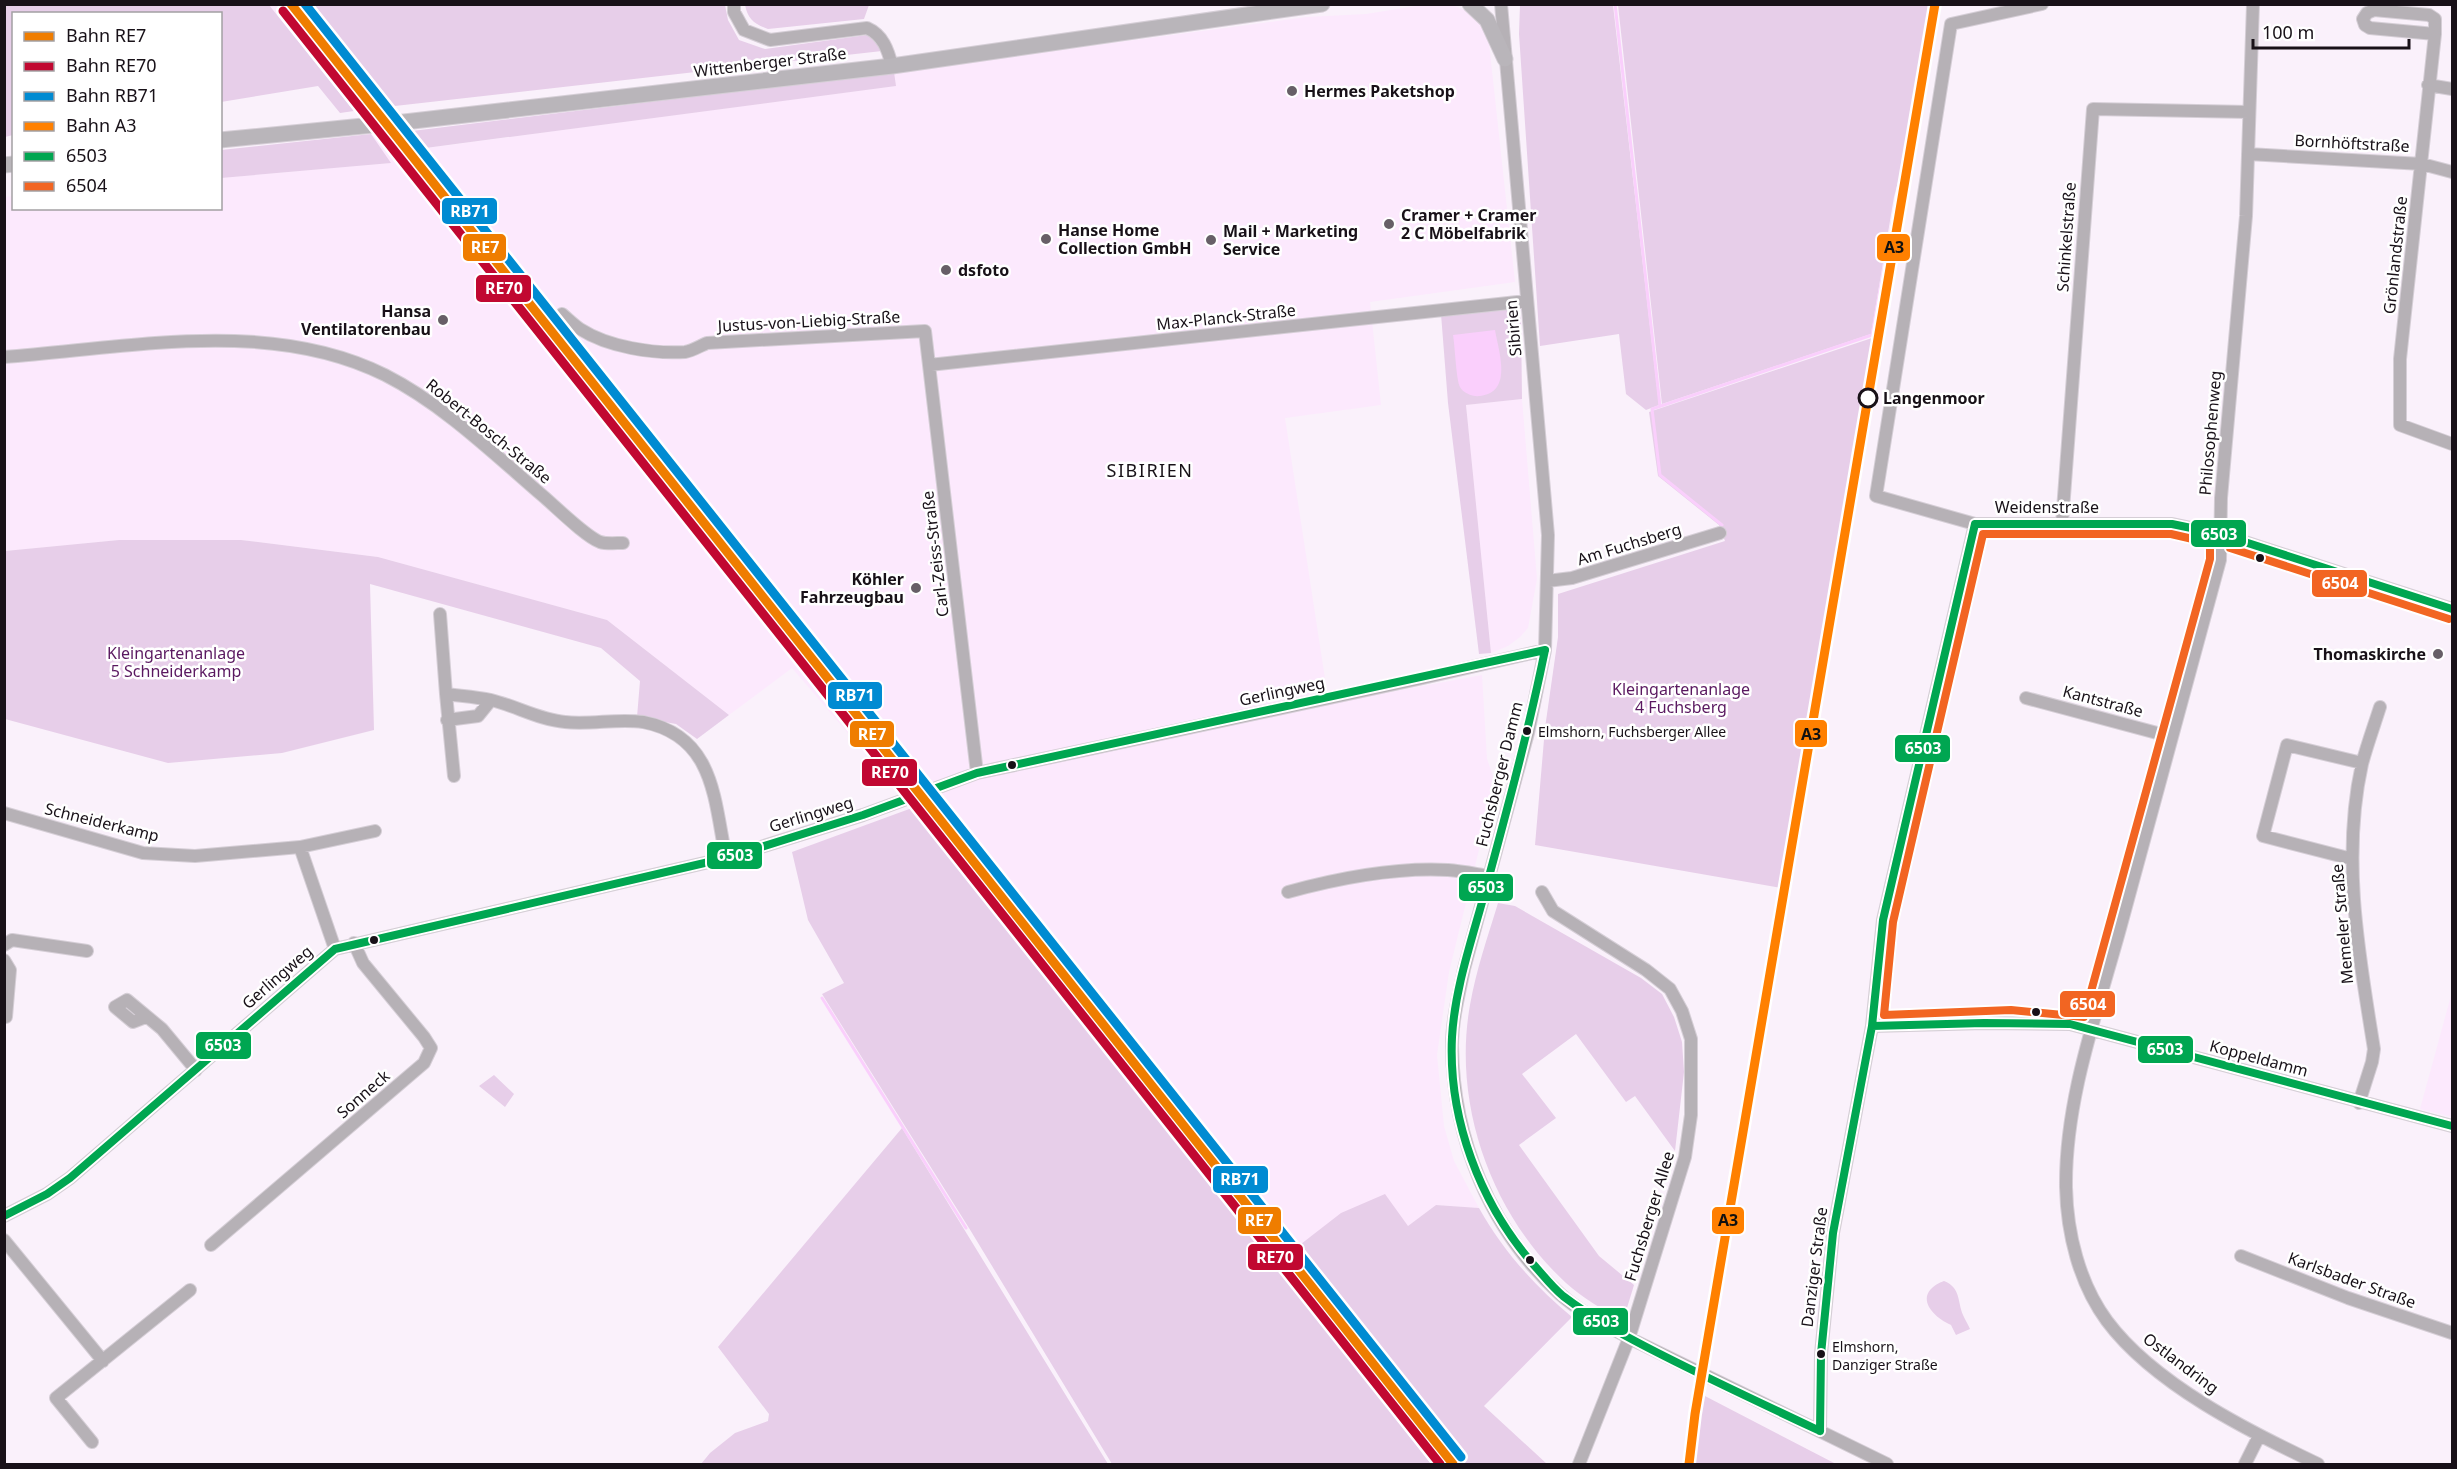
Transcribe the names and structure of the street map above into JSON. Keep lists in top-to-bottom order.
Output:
{
  "streets": {
    "main road": ["Wittenberger Straße"],
    "street": [
      "Bornhöftstraße",
      "Schinkelstraße",
      "Grönlandstraße",
      "Max-Planck-Straße",
      "Justus-von-Liebig-Straße",
      "Sibirien",
      "Robert-Bosch-Straße",
      "Philosophenweg",
      "Weidenstraße",
      "Am Fuchsberg",
      "Carl-Zeiss-Straße",
      "Gerlingweg",
      "Kantstraße",
      "Fuchsberger Damm",
      "Schneiderkamp",
      "Memeler Straße",
      "Koppeldamm",
      "Sonneck",
      "Fuchsberger Allee",
      "Danziger Straße",
      "Karlsbader Straße",
      "Ostlandring"
    ]
  },
  "crossings": [
    ["Bornhöftstraße", "Grönlandstraße"],
    ["Bornhöftstraße", "Philosophenweg"],
    ["Schinkelstraße", "Philosophenweg"],
    ["Schinkelstraße", "Weidenstraße"],
    ["Max-Planck-Straße", "Sibirien"],
    ["Max-Planck-Straße", "Carl-Zeiss-Straße"],
    ["Justus-von-Liebig-Straße", "Carl-Zeiss-Straße"],
    ["Sibirien", "Am Fuchsberg"],
    ["Sibirien", "Gerlingweg"],
    ["Sibirien", "Fuchsberger Damm"],
    ["Philosophenweg", "Weidenstraße"],
    ["Philosophenweg", "Kantstraße"],
    ["Philosophenweg", "Koppeldamm"],
    ["Philosophenweg", "Ostlandring"],
    ["Weidenstraße", "Danziger Straße"],
    ["Carl-Zeiss-Straße", "Gerlingweg"],
    ["Gerlingweg", "Fuchsberger Damm"],
    ["Gerlingweg", "Sonneck"],
    ["Fuchsberger Damm", "Fuchsberger Allee"],
    ["Fuchsberger Damm", "Danziger Straße"],
    ["Memeler Straße", "Koppeldamm"],
    ["Koppeldamm", "Danziger Straße"],
    ["Koppeldamm", "Ostlandring"]
  ],
  "districts": ["SIBIRIEN"],
  "parks": ["Kleingartenanlage 5 Schneiderkamp", "Kleingartenanlage 4 Fuchsberg"],
  "places": [
    "Hermes Paketshop",
    "Cramer + Cramer 2 C Möbelfabrik",
    "Hanse Home Collection GmbH",
    "Mail + Marketing Service",
    "dsfoto",
    "Hansa Ventilatorenbau",
    "Langenmoor",
    "Köhler Fahrzeugbau",
    "Thomaskirche",
    "Elmshorn, Fuchsberger Allee",
    "Elmshorn, Danziger Straße"
  ],
  "lines": [
    "rail line RE7",
    "rail line RB71",
    "rail line A3",
    "rail line RE70",
    "transit line 6503",
    "transit line 6504"
  ],
  "legend": [
    "Bahn RE7",
    "Bahn RE70",
    "Bahn RB71",
    "Bahn A3",
    "6503",
    "6504"
  ],
  "scale_bar": "100 m"
}
